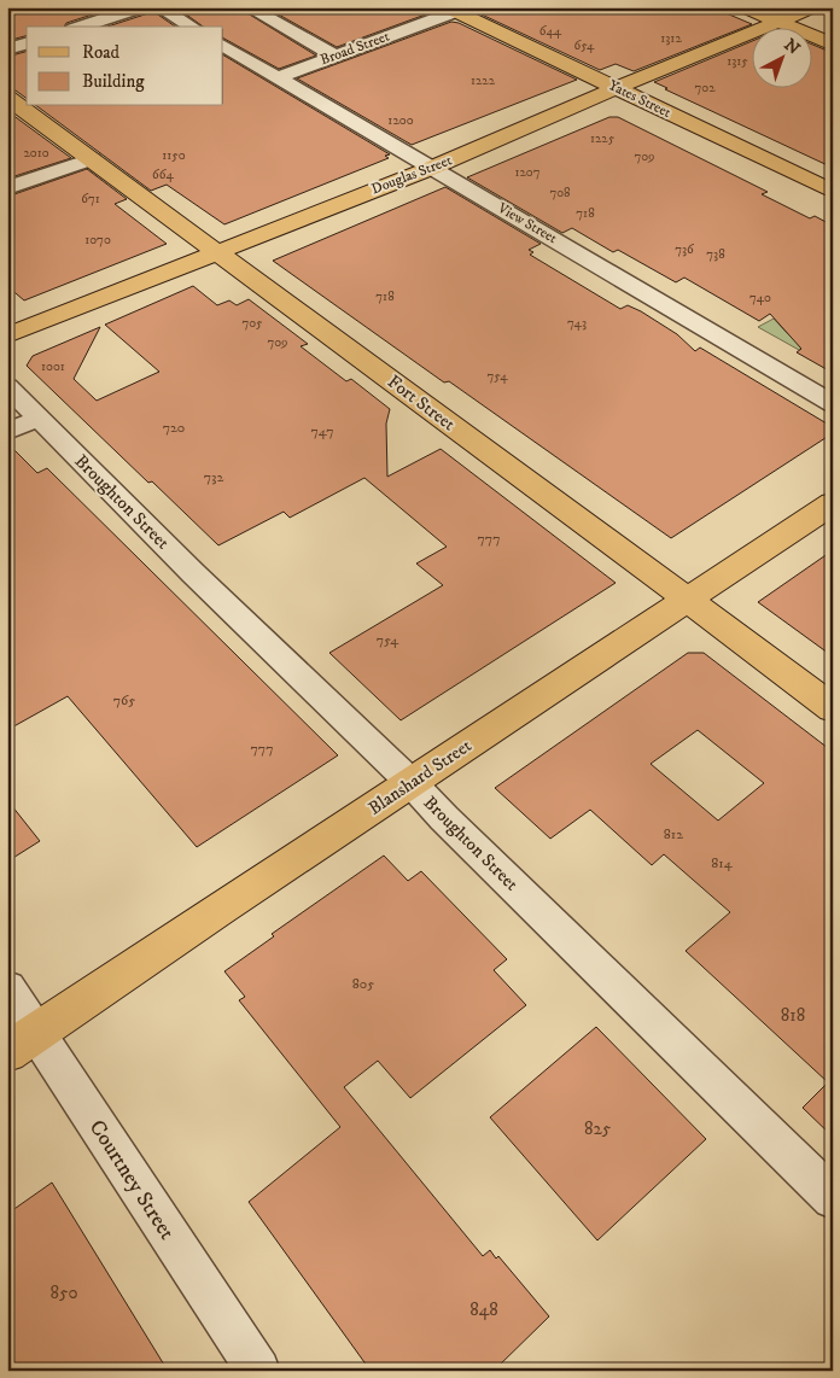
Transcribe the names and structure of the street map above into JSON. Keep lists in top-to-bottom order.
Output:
{
  "streets": {
    "main road": [
      "Yates Street",
      "Douglas Street",
      "Fort Street",
      "Blanshard Street"
    ],
    "street": [
      "Broad Street",
      "View Street",
      "Broughton Street",
      "Courtney Street"
    ]
  },
  "crossings": [
    ["Broad Street", "Yates Street"],
    ["Broad Street", "View Street"],
    ["Yates Street", "Douglas Street"],
    ["Douglas Street", "View Street"],
    ["Douglas Street", "Fort Street"],
    ["Fort Street", "Blanshard Street"],
    ["Broughton Street", "Blanshard Street"],
    ["Blanshard Street", "Courtney Street"]
  ],
  "house_numbers": [
    "644",
    "1312",
    "654",
    "1315",
    "1222",
    "702",
    "1200",
    "1225",
    "2010",
    "1150",
    "709",
    "1207",
    "664",
    "708",
    "671",
    "718",
    "1070",
    "736",
    "738",
    "718",
    "740",
    "705",
    "743",
    "709",
    "1001",
    "754",
    "720",
    "747",
    "732",
    "777",
    "754",
    "765",
    "777",
    "812",
    "814",
    "805",
    "818",
    "825",
    "850",
    "848"
  ],
  "legend": ["Road", "Building"],
  "north": "top right"
}
